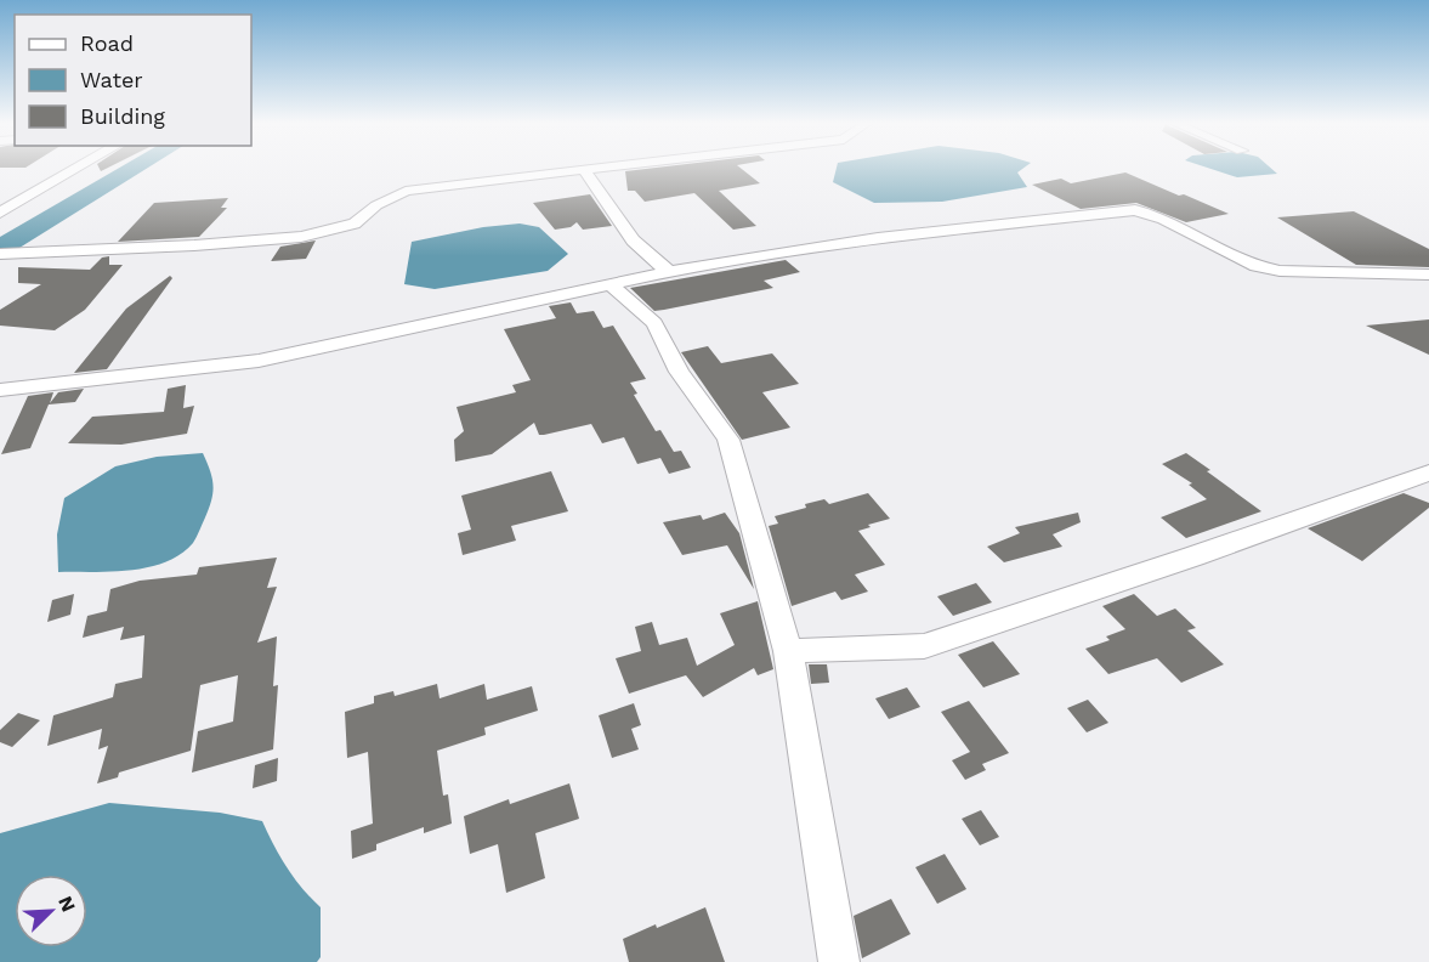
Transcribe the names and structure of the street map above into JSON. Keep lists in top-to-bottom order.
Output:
{
  "legend": ["Road", "Water", "Building"],
  "north": "top right"
}
